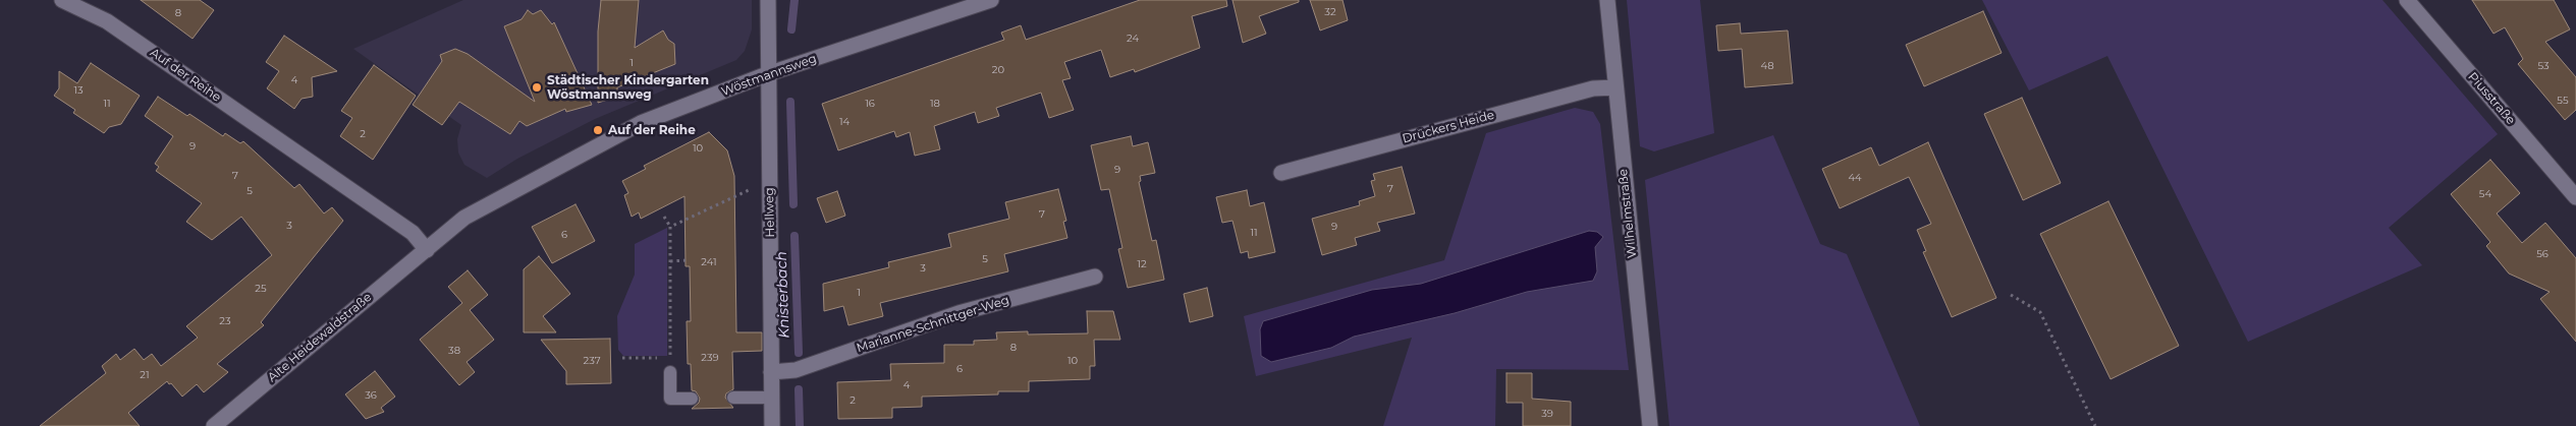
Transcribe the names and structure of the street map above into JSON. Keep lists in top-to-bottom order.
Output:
{
  "streets": {
    "street": [
      "Auf der Reihe",
      "Wöstmannsweg",
      "Piusstraße",
      "Drückers Heide",
      "Hellweg",
      "Wilhelmstraße",
      "Marianne-Schnittger-Weg",
      "Alte Heidewaldstraße"
    ]
  },
  "crossings": [
    ["Auf der Reihe", "Wöstmannsweg"],
    ["Auf der Reihe", "Alte Heidewaldstraße"],
    ["Wöstmannsweg", "Hellweg"],
    ["Wöstmannsweg", "Alte Heidewaldstraße"],
    ["Drückers Heide", "Wilhelmstraße"],
    ["Hellweg", "Marianne-Schnittger-Weg"]
  ],
  "water": ["Knisterbach"],
  "places": ["Städtischer Kindergarten Wöstmannsweg", "Auf der Reihe"],
  "house_numbers": [
    "32",
    "8",
    "24",
    "1",
    "48",
    "53",
    "20",
    "4",
    "13",
    "55",
    "11",
    "16",
    "18",
    "14",
    "2",
    "9",
    "10",
    "9",
    "7",
    "44",
    "7",
    "5",
    "54",
    "7",
    "3",
    "9",
    "11",
    "6",
    "56",
    "5",
    "241",
    "12",
    "3",
    "25",
    "1",
    "23",
    "8",
    "38",
    "239",
    "237",
    "10",
    "6",
    "21",
    "4",
    "36",
    "2",
    "39"
  ]
}
